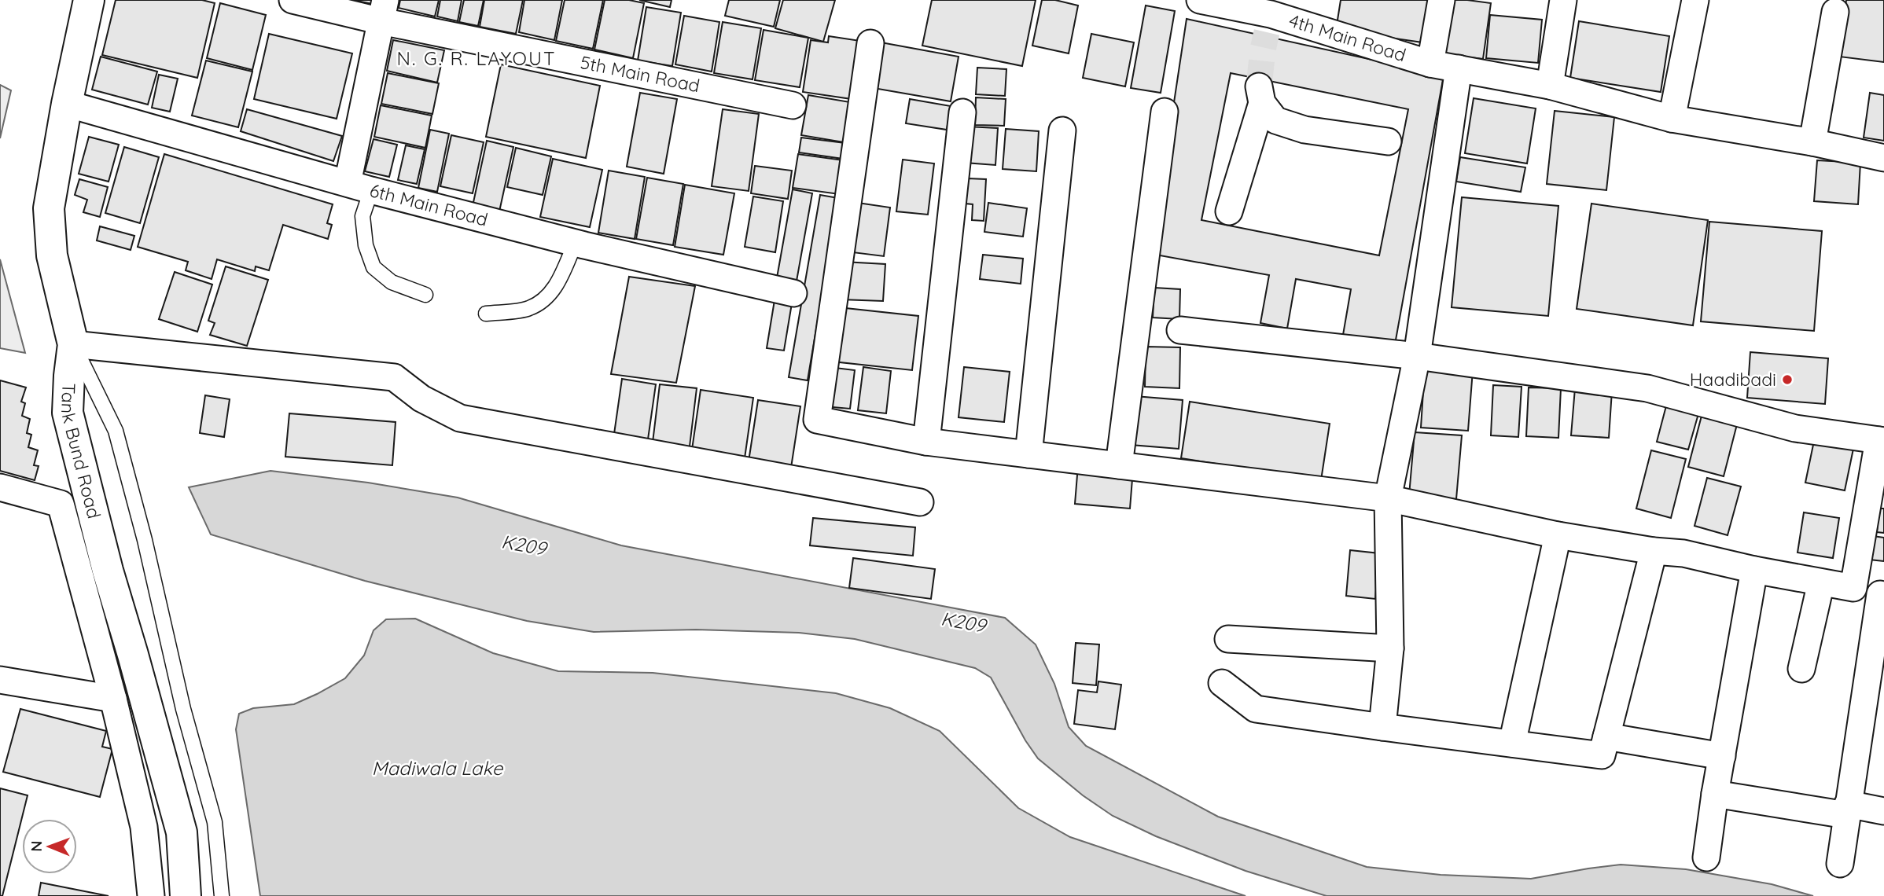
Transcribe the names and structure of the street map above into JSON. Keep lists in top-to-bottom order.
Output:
{
  "streets": {
    "main road": ["Tank Bund Road"],
    "street": ["4th Main Road", "5th Main Road", "6th Main Road"]
  },
  "crossings": [
    ["6th Main Road", "Tank Bund Road"]
  ],
  "districts": ["N. G. R. LAYOUT"],
  "water": ["K209", "Madiwala Lake"],
  "places": ["Haadibadi"],
  "north": "left"
}
